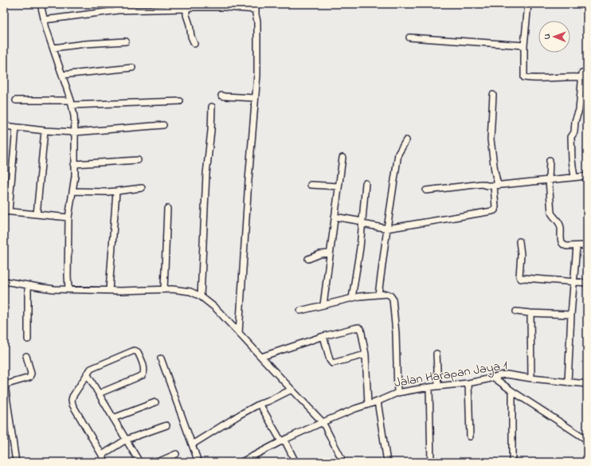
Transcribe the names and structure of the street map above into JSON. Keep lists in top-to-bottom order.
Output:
{
  "streets": {
    "street": ["Jalan Harapan Jaya 1"]
  },
  "north": "left"
}
